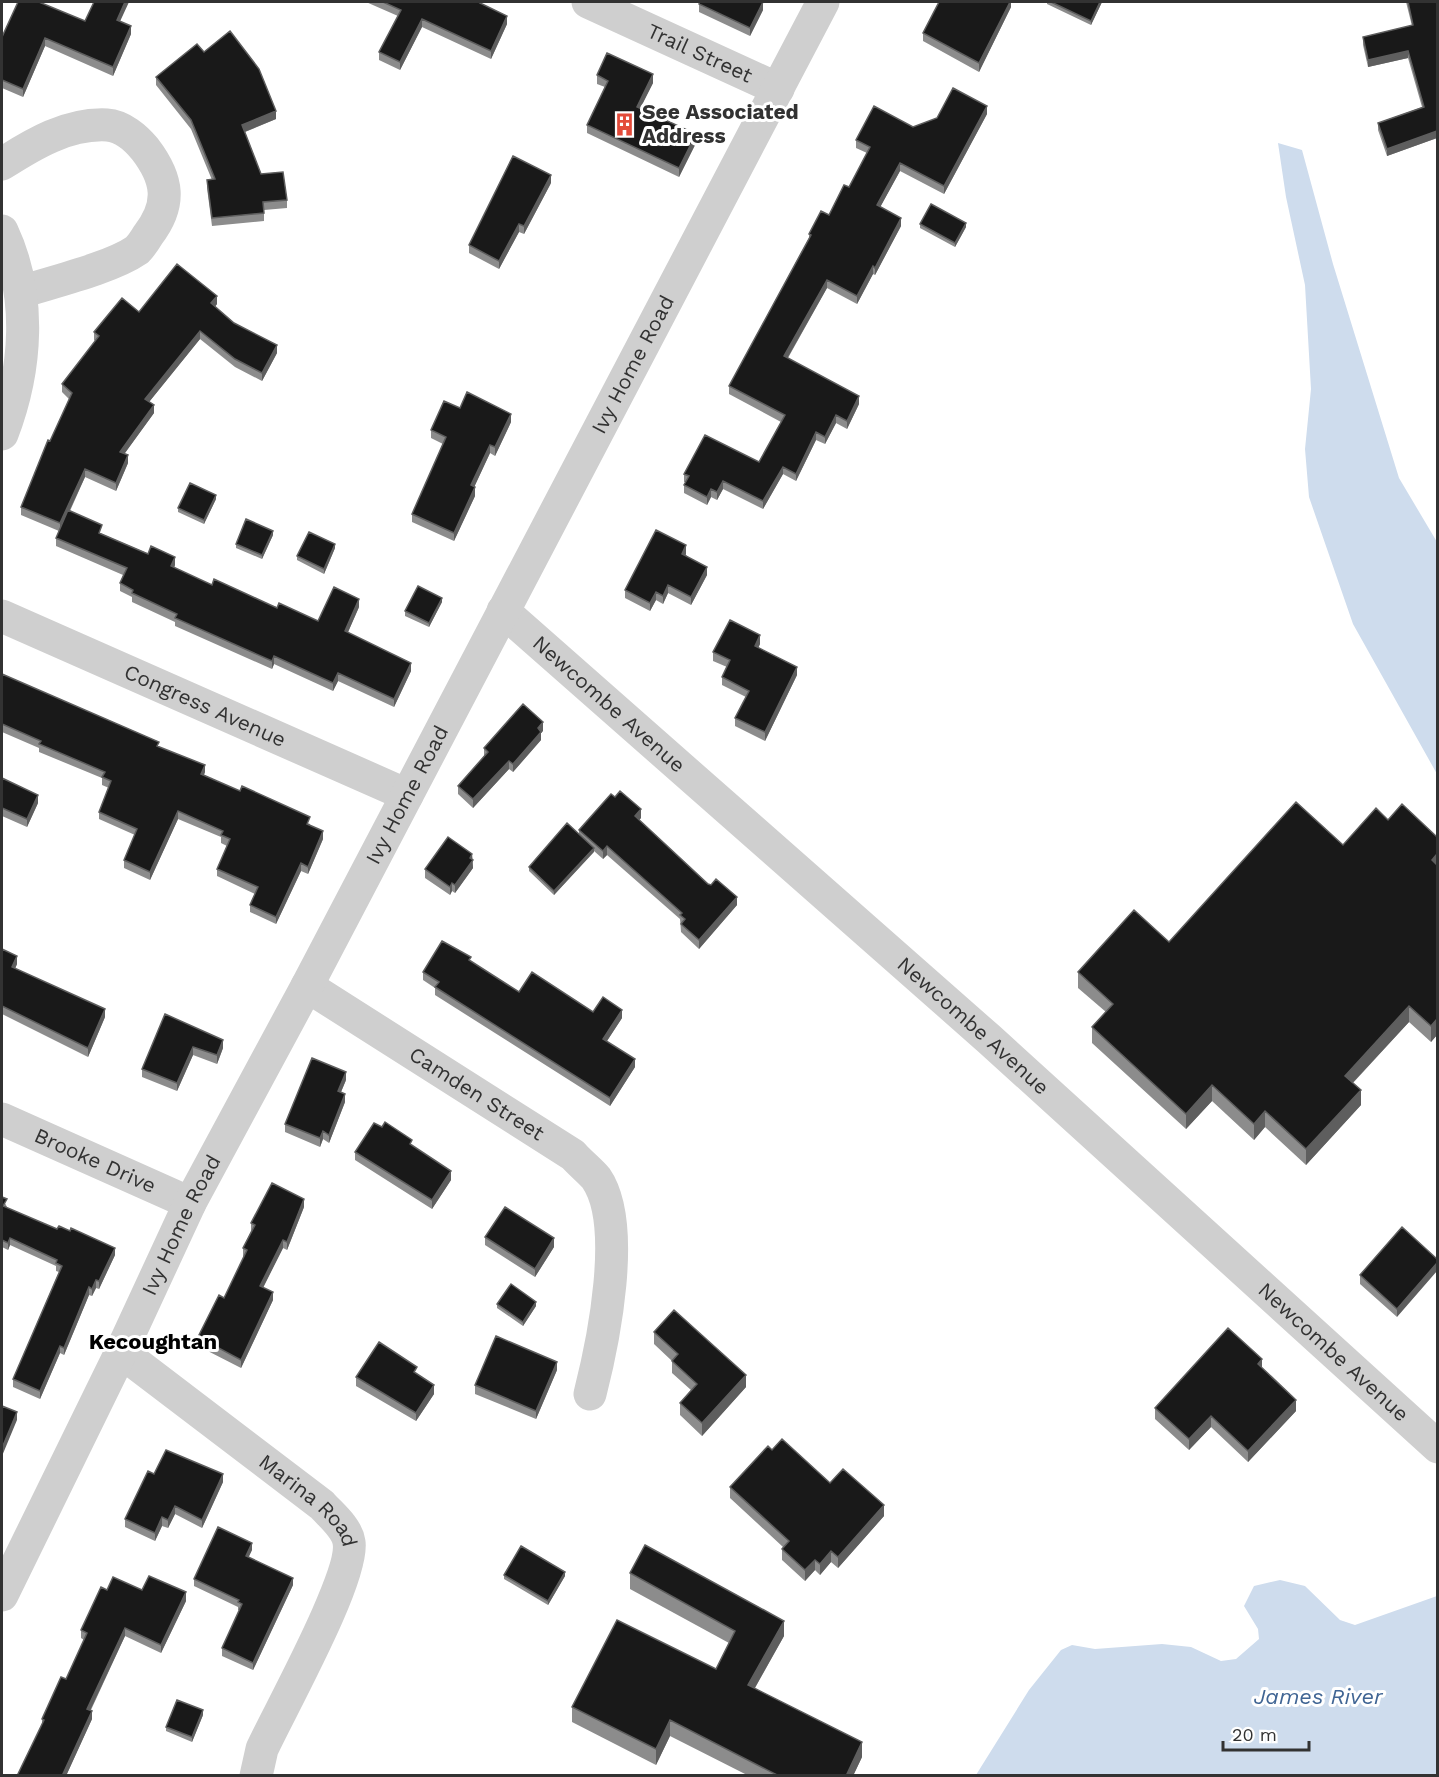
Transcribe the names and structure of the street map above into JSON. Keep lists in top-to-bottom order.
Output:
{
  "streets": {
    "street": [
      "Trail Street",
      "Ivy Home Road",
      "Newcombe Avenue",
      "Congress Avenue",
      "Camden Street",
      "Brooke Drive",
      "Marina Road"
    ]
  },
  "crossings": [
    ["Trail Street", "Ivy Home Road"],
    ["Ivy Home Road", "Newcombe Avenue"],
    ["Ivy Home Road", "Congress Avenue"],
    ["Ivy Home Road", "Camden Street"],
    ["Ivy Home Road", "Brooke Drive"],
    ["Ivy Home Road", "Marina Road"]
  ],
  "districts": ["Kecoughtan"],
  "water": ["James River"],
  "places": {
    "building": ["See Associated Address"]
  },
  "scale_bar": "20 m"
}
